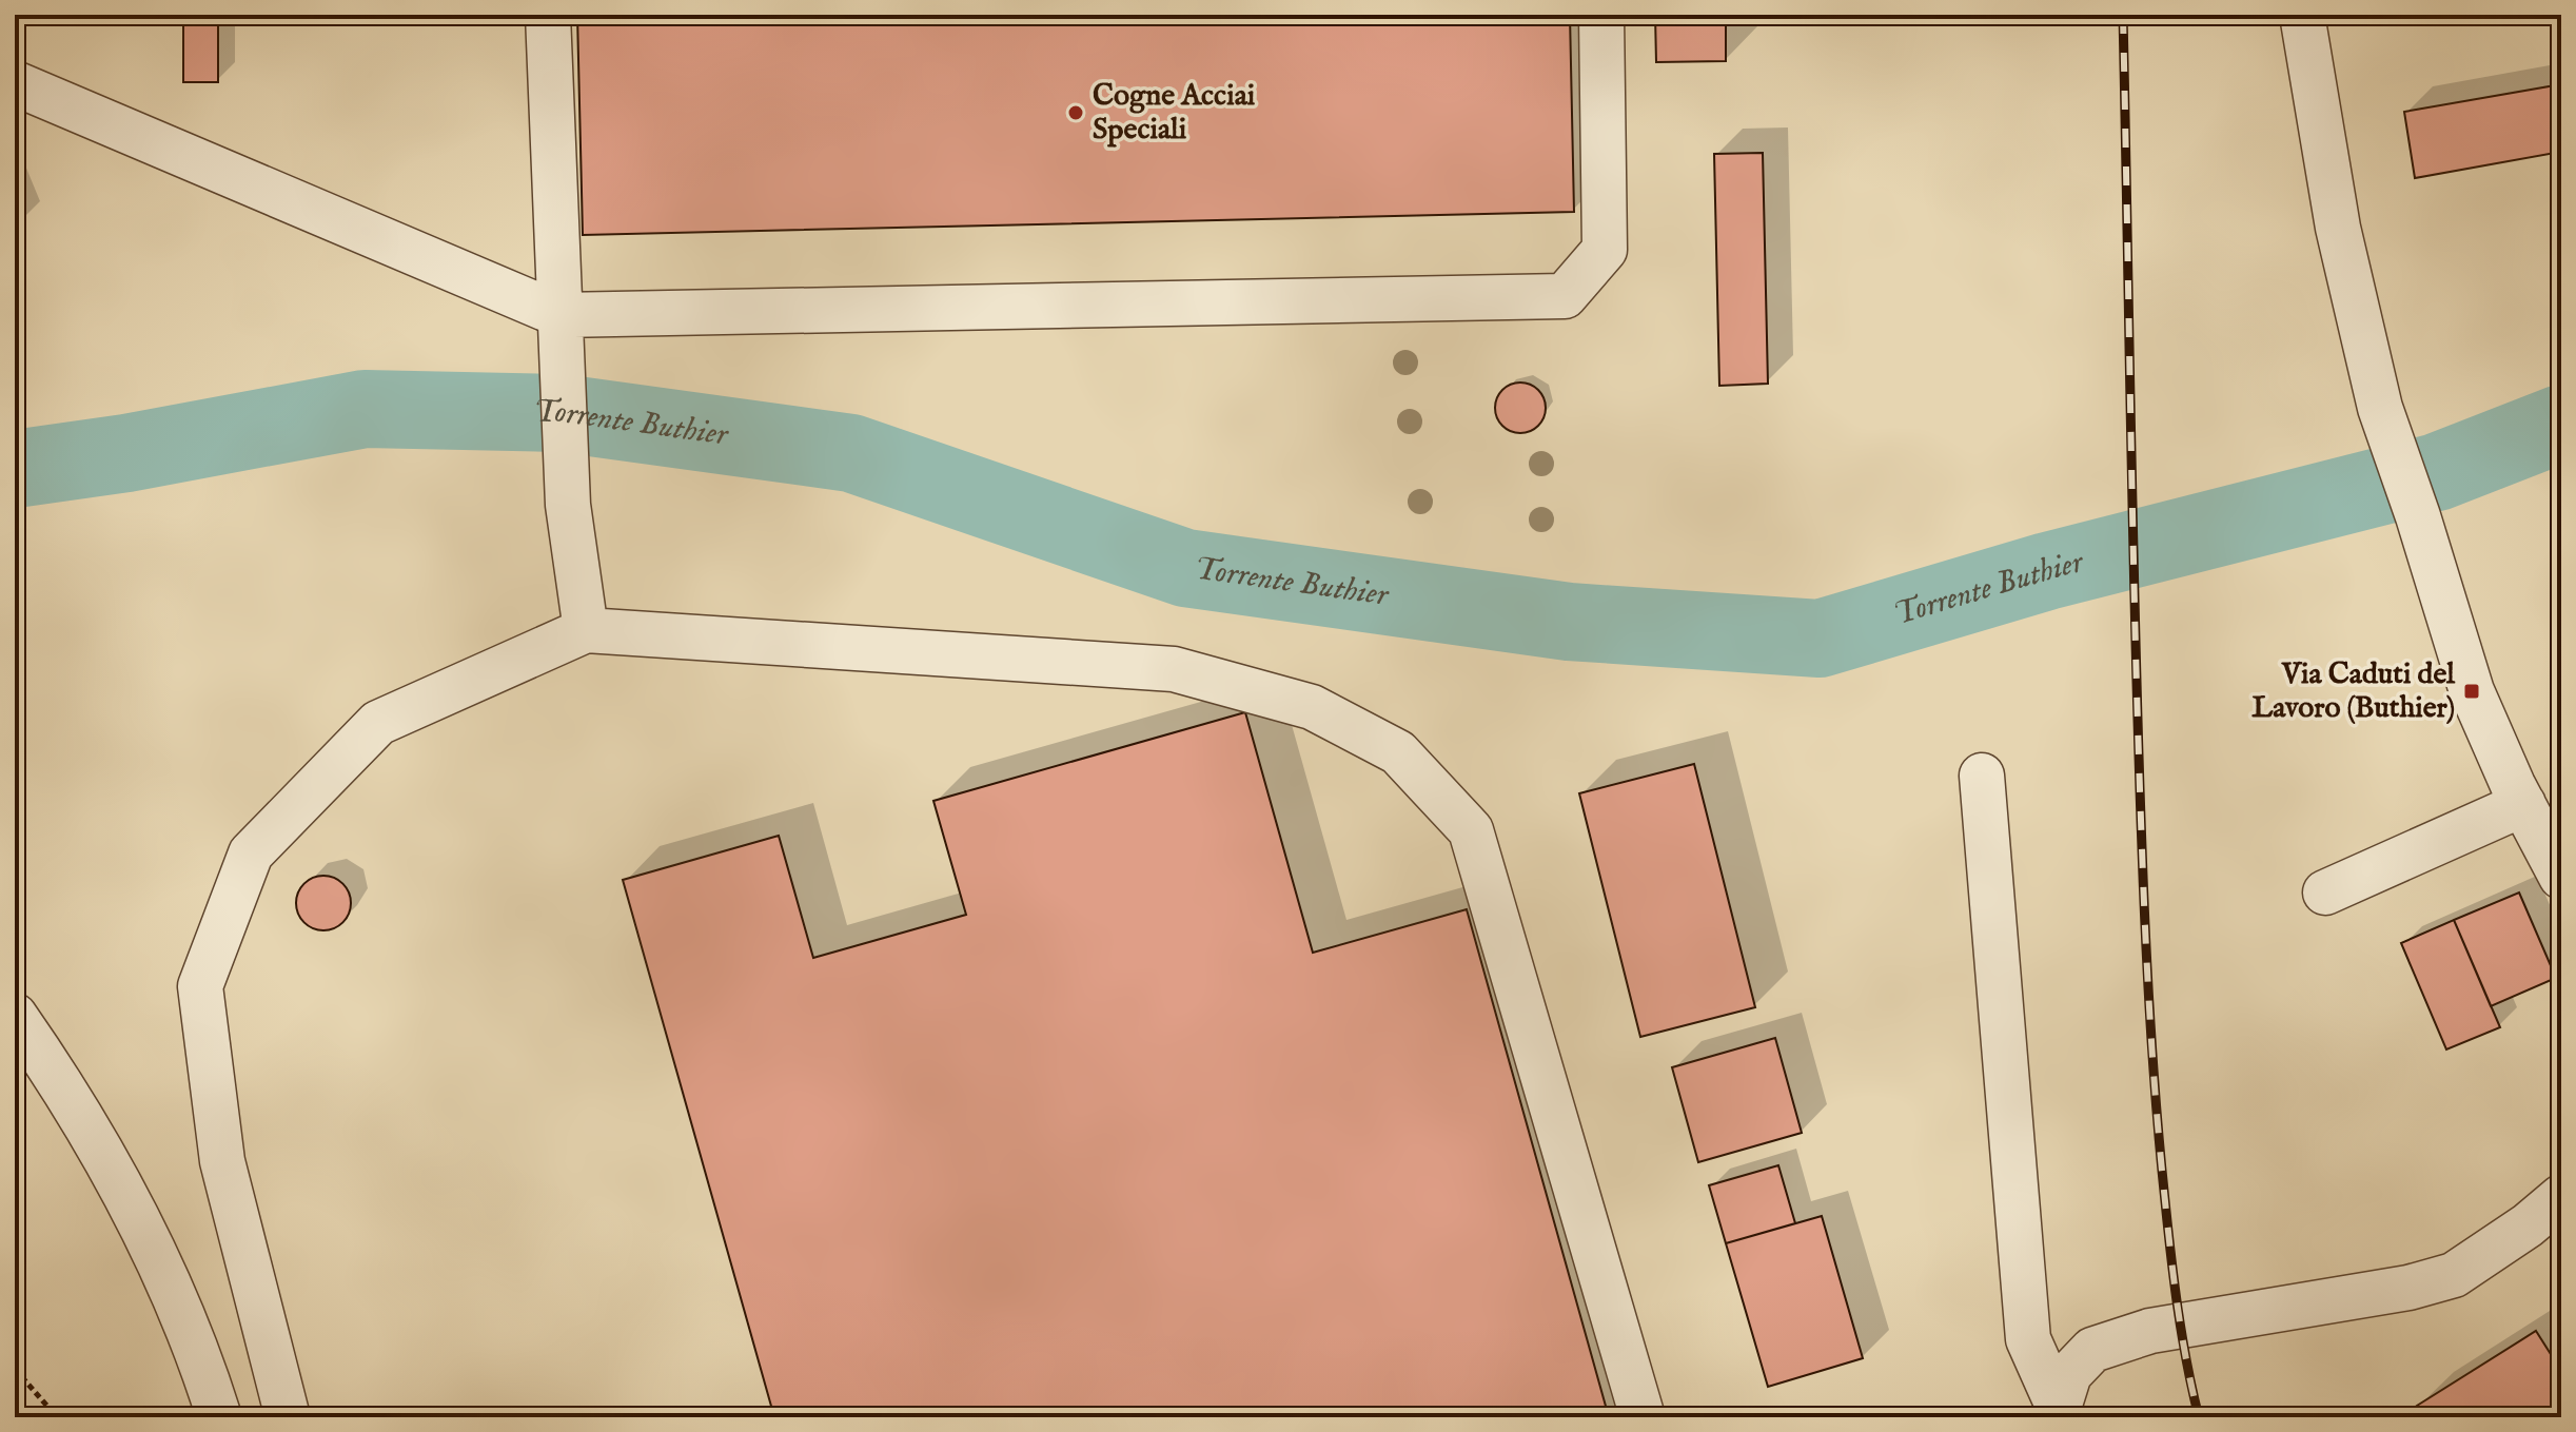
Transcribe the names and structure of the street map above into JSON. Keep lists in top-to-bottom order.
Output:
{
  "water": ["Torrente Buthier"],
  "places": {
    "other": ["Cogne Acciai Speciali"],
    "transit": ["Via Caduti del Lavoro (Buthier)"]
  }
}
